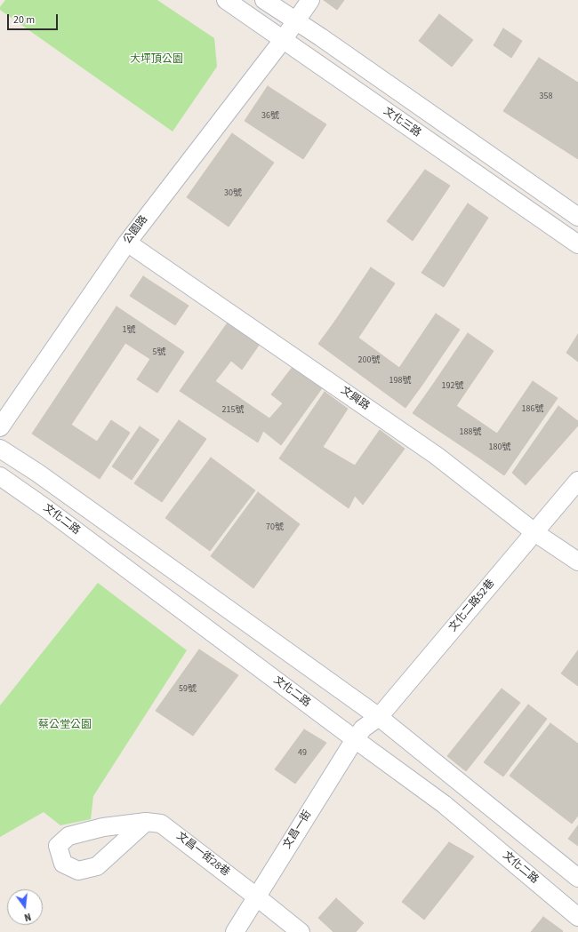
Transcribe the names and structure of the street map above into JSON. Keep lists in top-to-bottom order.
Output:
{
  "streets": {
    "street": [
      "文化三路",
      "公園路",
      "文興路",
      "文化二路",
      "文化二路52巷",
      "文昌一街",
      "文昌一街28巷"
    ]
  },
  "crossings": [
    ["文化三路", "公園路"],
    ["公園路", "文興路"],
    ["文興路", "文化二路52巷"],
    ["文化二路", "文化二路52巷"],
    ["文化二路", "文昌一街"],
    ["文化二路52巷", "文昌一街"],
    ["文昌一街", "文昌一街28巷"]
  ],
  "parks": ["大坪頂公園", "蔡公堂公園"],
  "house_numbers": [
    "358",
    "36號",
    "30號",
    "1號",
    "5號",
    "200號",
    "198號",
    "192號",
    "186號",
    "215號",
    "188號",
    "180號",
    "70號",
    "59號",
    "49"
  ],
  "scale_bar": "20 m",
  "north": "bottom"
}
